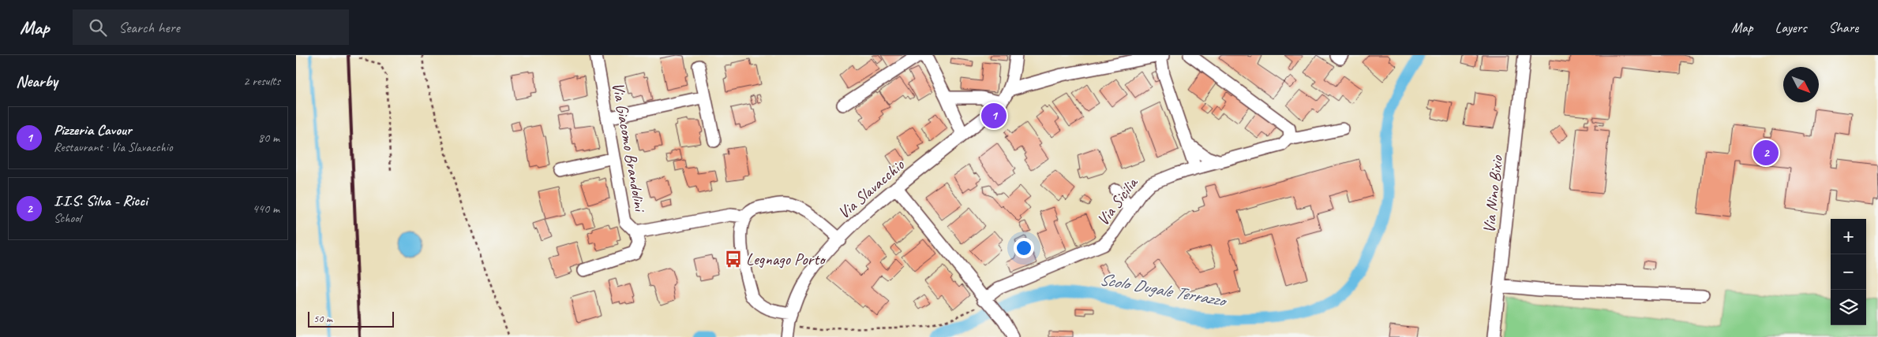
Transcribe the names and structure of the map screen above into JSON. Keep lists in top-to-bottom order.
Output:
{
  "streets": {
    "street": [
      "Via Giacomo Brandolini",
      "Via Slavacchio",
      "Via Nino Bixio",
      "Via Sicilia"
    ]
  },
  "water": ["Scolo Dugale Terrazzo"],
  "places": {
    "bus stop": ["Legnago Porto"]
  },
  "scale_bar": "50 m",
  "north": "bottom right",
  "page": {
    "header": "Map",
    "search": "Search here",
    "nav": ["Map", "Layers", "Share"],
    "heading": ["Nearby", "2 results"],
    "pins": ["1", "2"],
    "list": [
      {
        "mark": "1",
        "name": "Pizzeria Cavour",
        "note": "Restaurant · Via Slavacchio",
        "value": "80 m"
      },
      {
        "mark": "2",
        "name": "I.I.S. Silva - Ricci",
        "note": "School",
        "value": "440 m"
      }
    ],
    "map_buttons": ["+", "−"],
    "scale": "50 m"
  }
}
